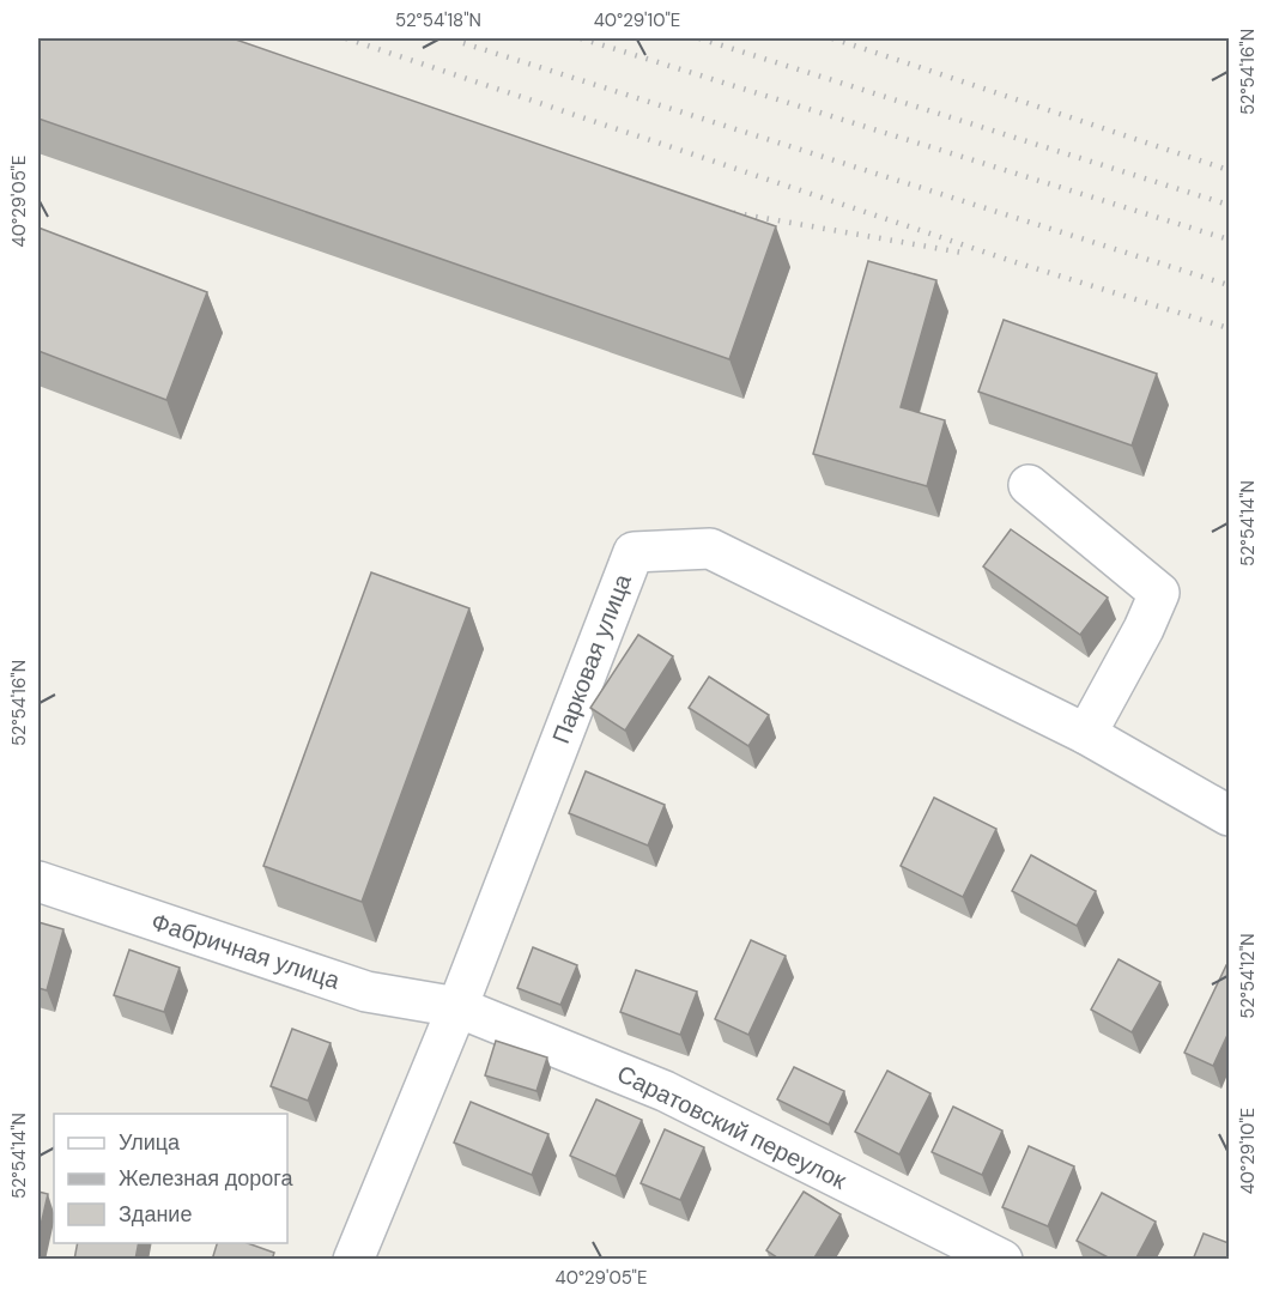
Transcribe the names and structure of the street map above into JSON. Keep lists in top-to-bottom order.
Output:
{
  "streets": {
    "street": ["Парковая улица", "Фабричная улица", "Саратовский переулок"]
  },
  "crossings": [
    ["Парковая улица", "Фабричная улица"],
    ["Парковая улица", "Саратовский переулок"],
    ["Фабричная улица", "Саратовский переулок"]
  ],
  "legend": ["Улица", "Железная дорога", "Здание"],
  "coordinates": [
    "52°54'18\"N",
    "40°29'10\"E",
    "52°54'16\"N",
    "40°29'05\"E",
    "52°54'14\"N",
    "52°54'12\"N"
  ]
}
